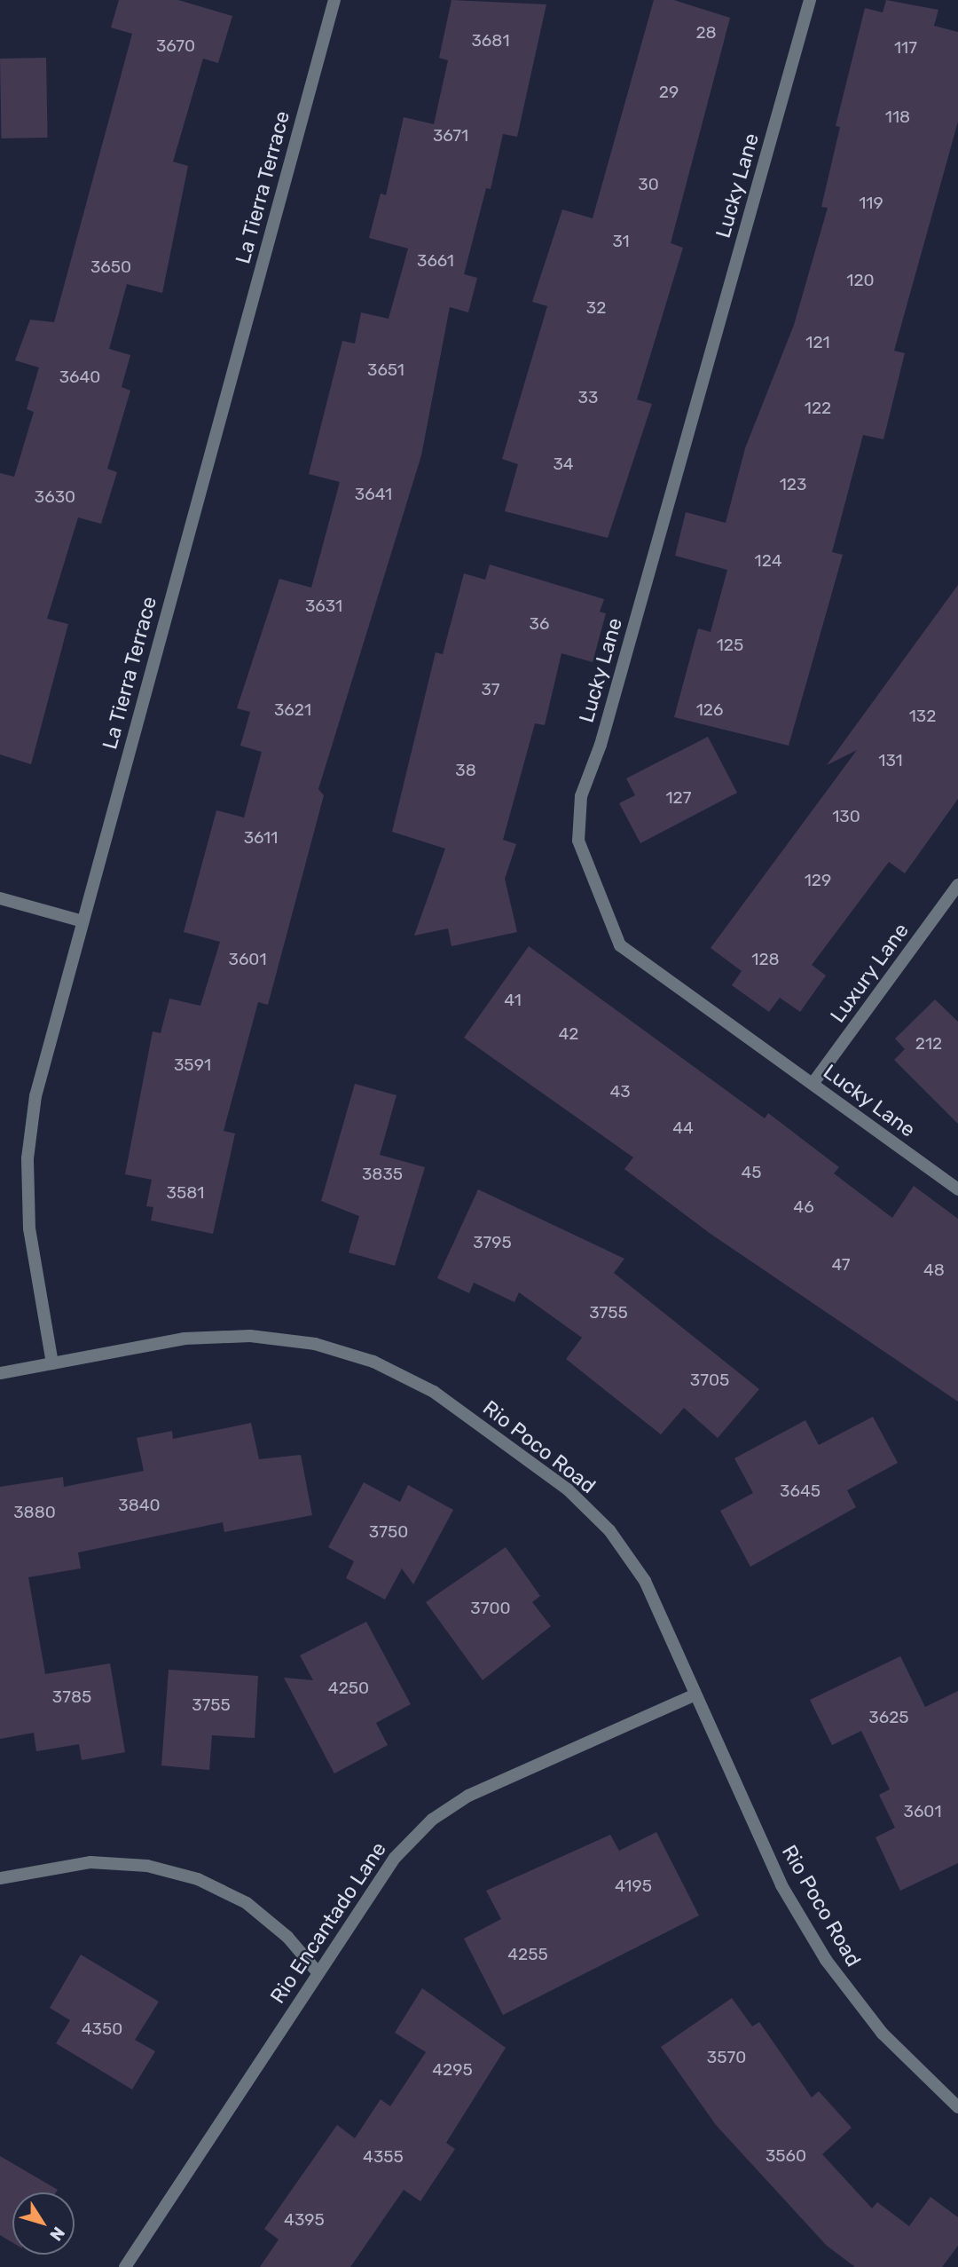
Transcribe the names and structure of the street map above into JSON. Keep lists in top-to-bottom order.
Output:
{
  "streets": {
    "street": [
      "Lucky Lane",
      "La Tierra Terrace",
      "Luxury Lane",
      "Rio Poco Road",
      "Rio Encantado Lane"
    ]
  },
  "crossings": [
    ["Lucky Lane", "Luxury Lane"],
    ["La Tierra Terrace", "Rio Poco Road"],
    ["Rio Poco Road", "Rio Encantado Lane"]
  ],
  "house_numbers": [
    "28",
    "3681",
    "3670",
    "117",
    "29",
    "118",
    "3671",
    "30",
    "119",
    "31",
    "3661",
    "3650",
    "120",
    "32",
    "121",
    "3651",
    "3640",
    "33",
    "122",
    "34",
    "123",
    "3641",
    "3630",
    "124",
    "3631",
    "36",
    "125",
    "37",
    "3621",
    "126",
    "132",
    "131",
    "38",
    "127",
    "130",
    "3611",
    "129",
    "3601",
    "128",
    "41",
    "42",
    "212",
    "3591",
    "43",
    "44",
    "45",
    "3835",
    "3581",
    "46",
    "3795",
    "47",
    "48",
    "3755",
    "3705",
    "3645",
    "3840",
    "3880",
    "3750",
    "3700",
    "4250",
    "3785",
    "3755",
    "3625",
    "3601",
    "4195",
    "4255",
    "4350",
    "3570",
    "4295",
    "3560",
    "4355",
    "4395"
  ],
  "north": "bottom right"
}
